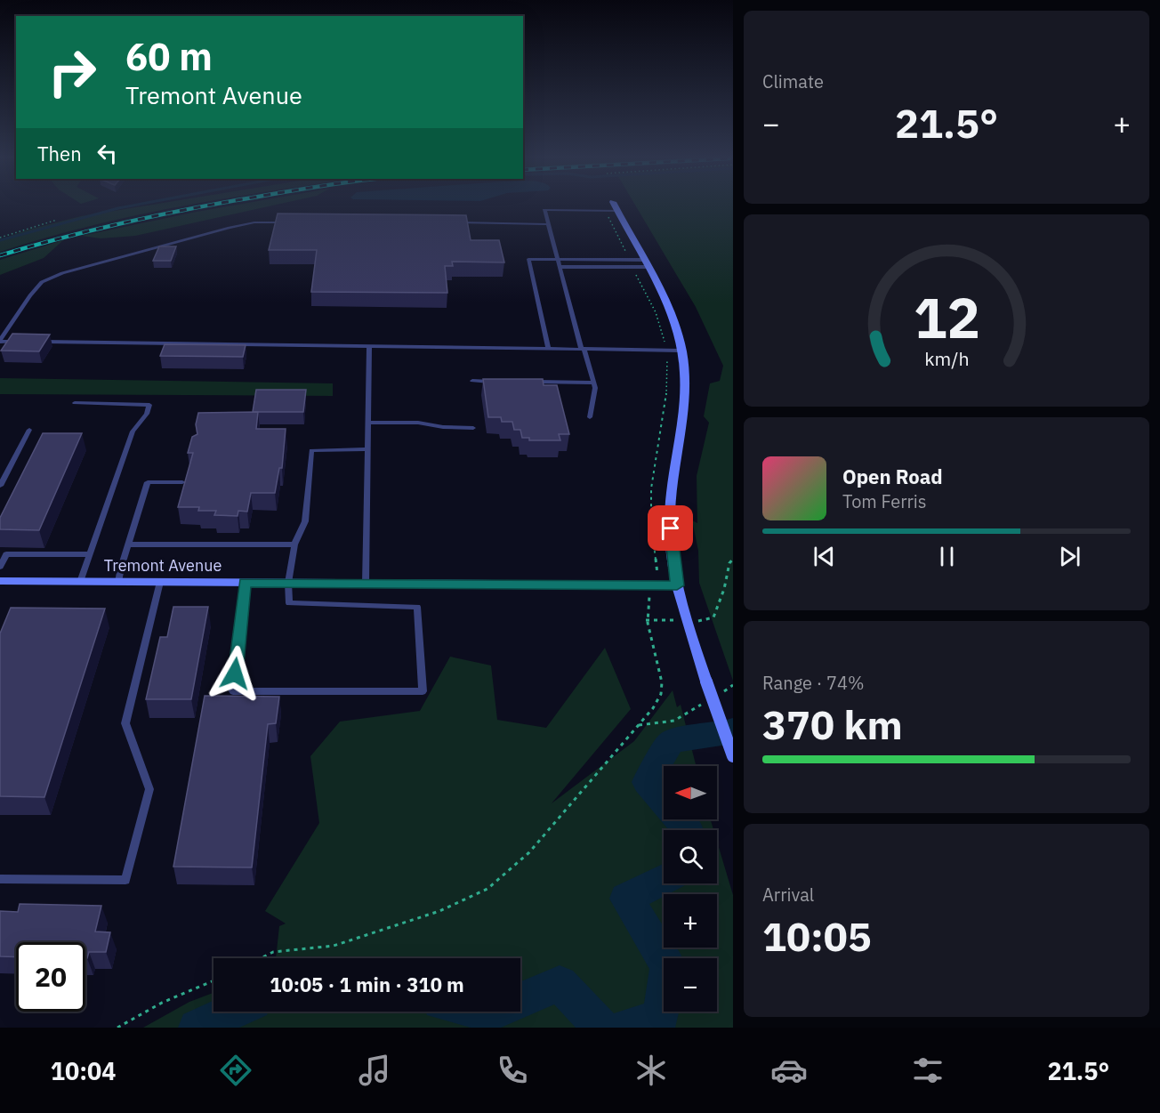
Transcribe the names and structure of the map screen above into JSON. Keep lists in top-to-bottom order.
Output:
{
  "streets": {
    "street": ["Tremont Avenue"]
  },
  "north": "left",
  "page": {
    "tile": [
      "Climate",
      ["Range · 74%", "370 km"],
      ["Arrival", "10:05"]
    ],
    "turn": ["60 m", "Tremont Avenue"],
    "heat": ["−", "21.5°", "+"],
    "then": "Then",
    "song": ["Open Road", "Tom Ferris"],
    "map_buttons": ["+", "−"],
    "limit": "20",
    "trip": "10:05 · 1 min · 310 m",
    "tabs": ["10:04", "21.5°"],
    "gauge": ["12", "km/h"]
  }
}
